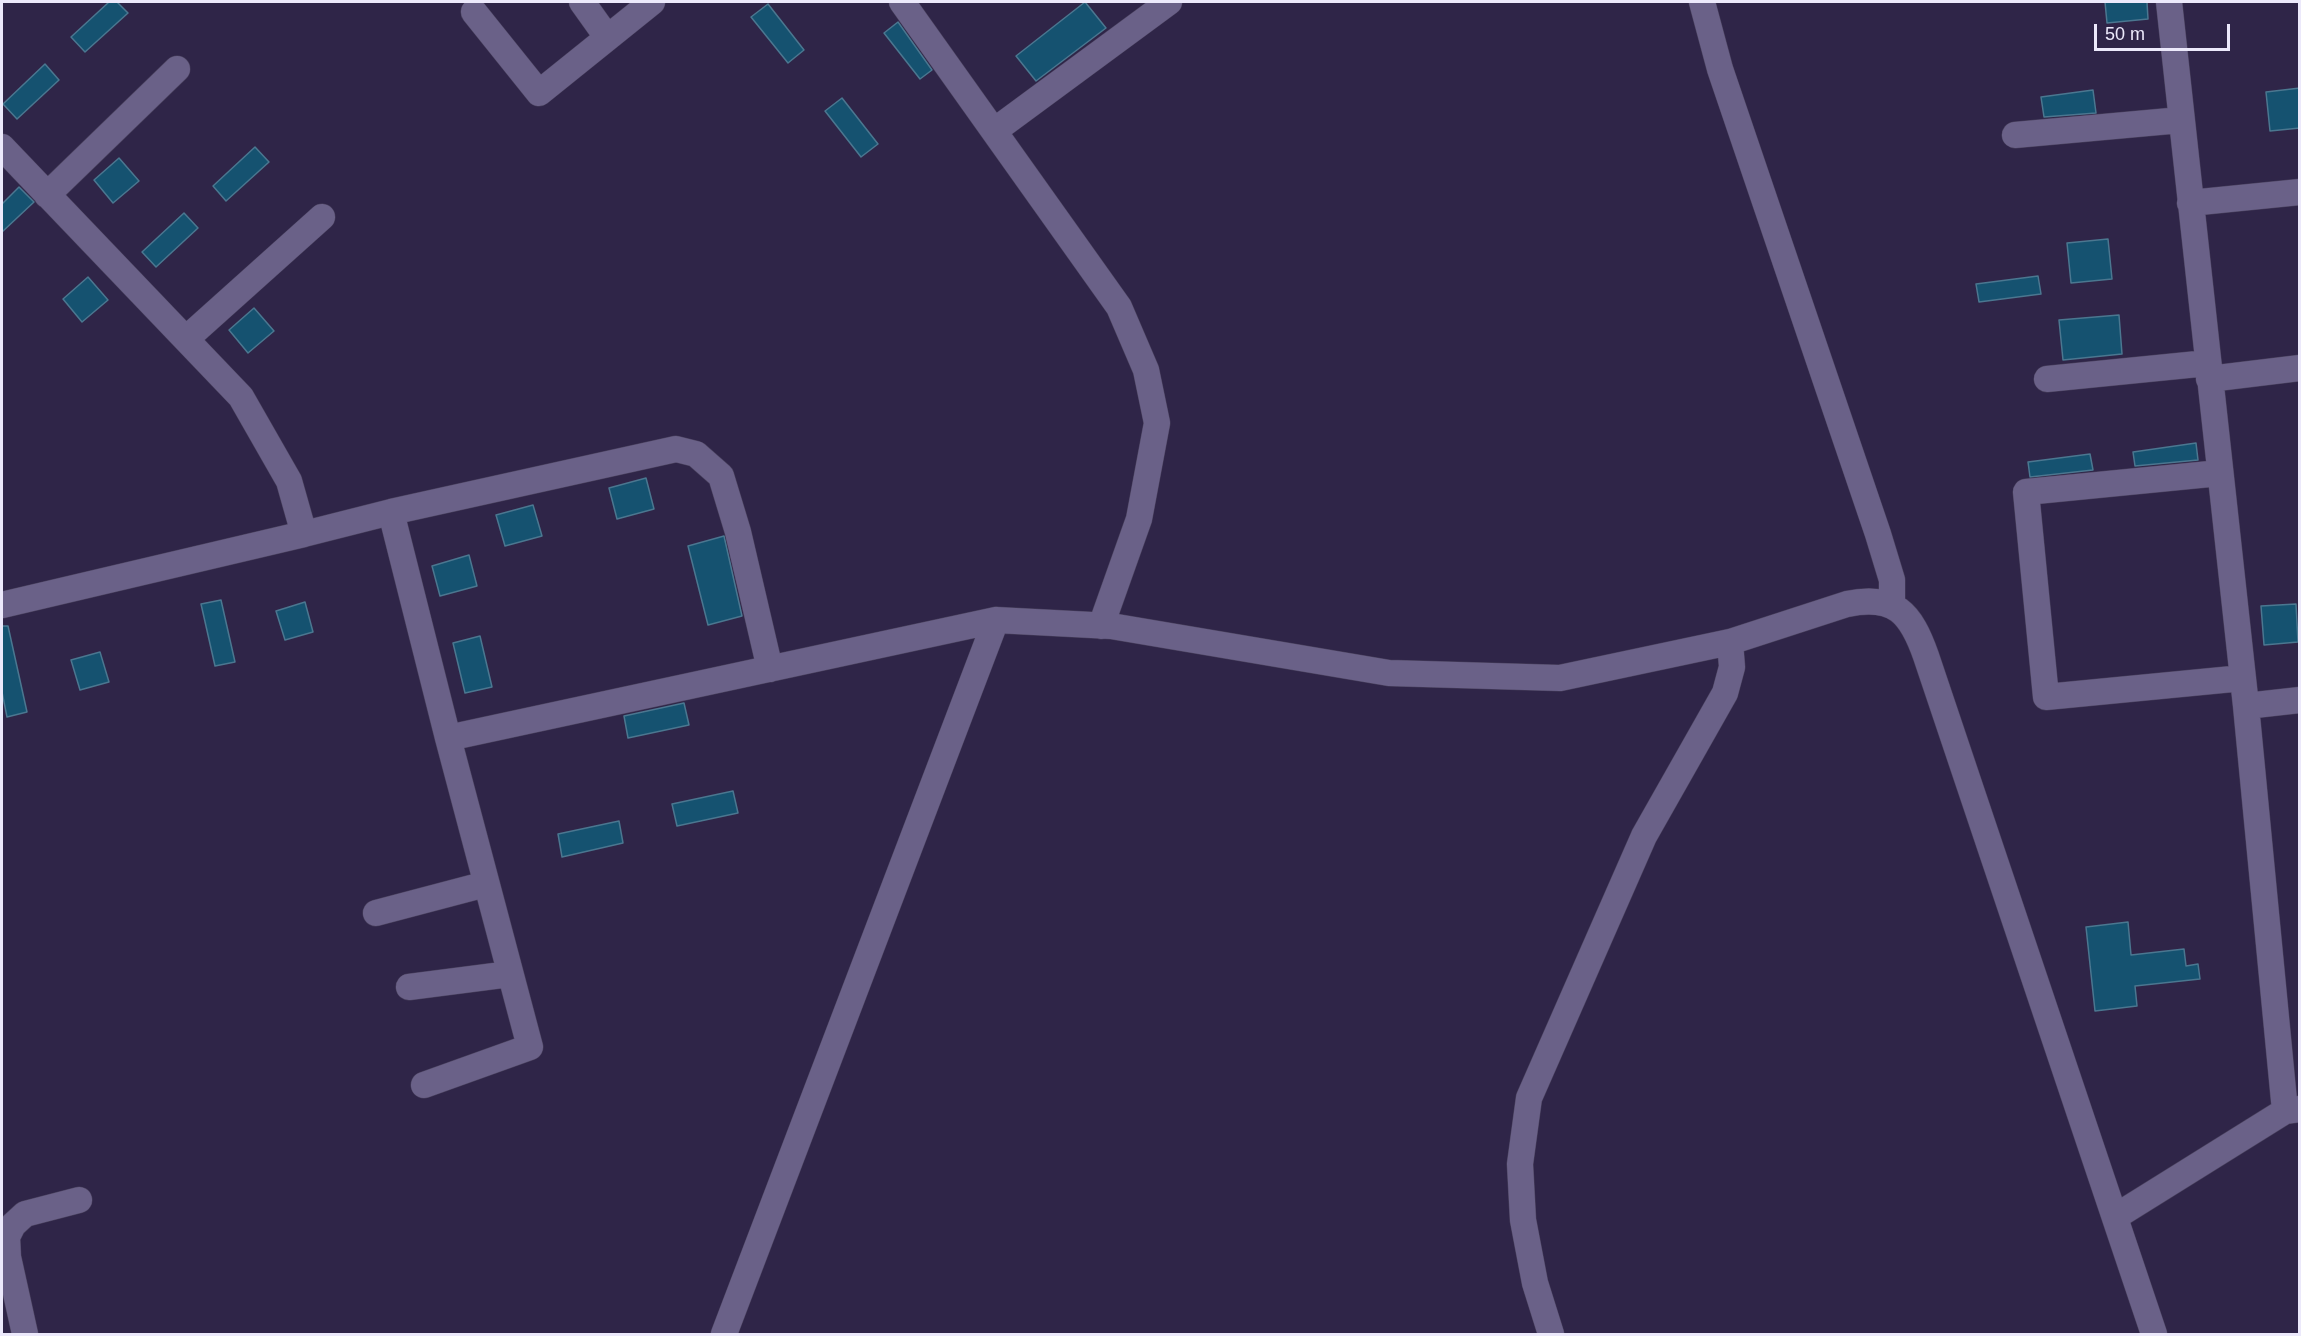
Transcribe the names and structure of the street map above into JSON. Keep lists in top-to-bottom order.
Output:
{
  "scale_bar": "50 m"
}
